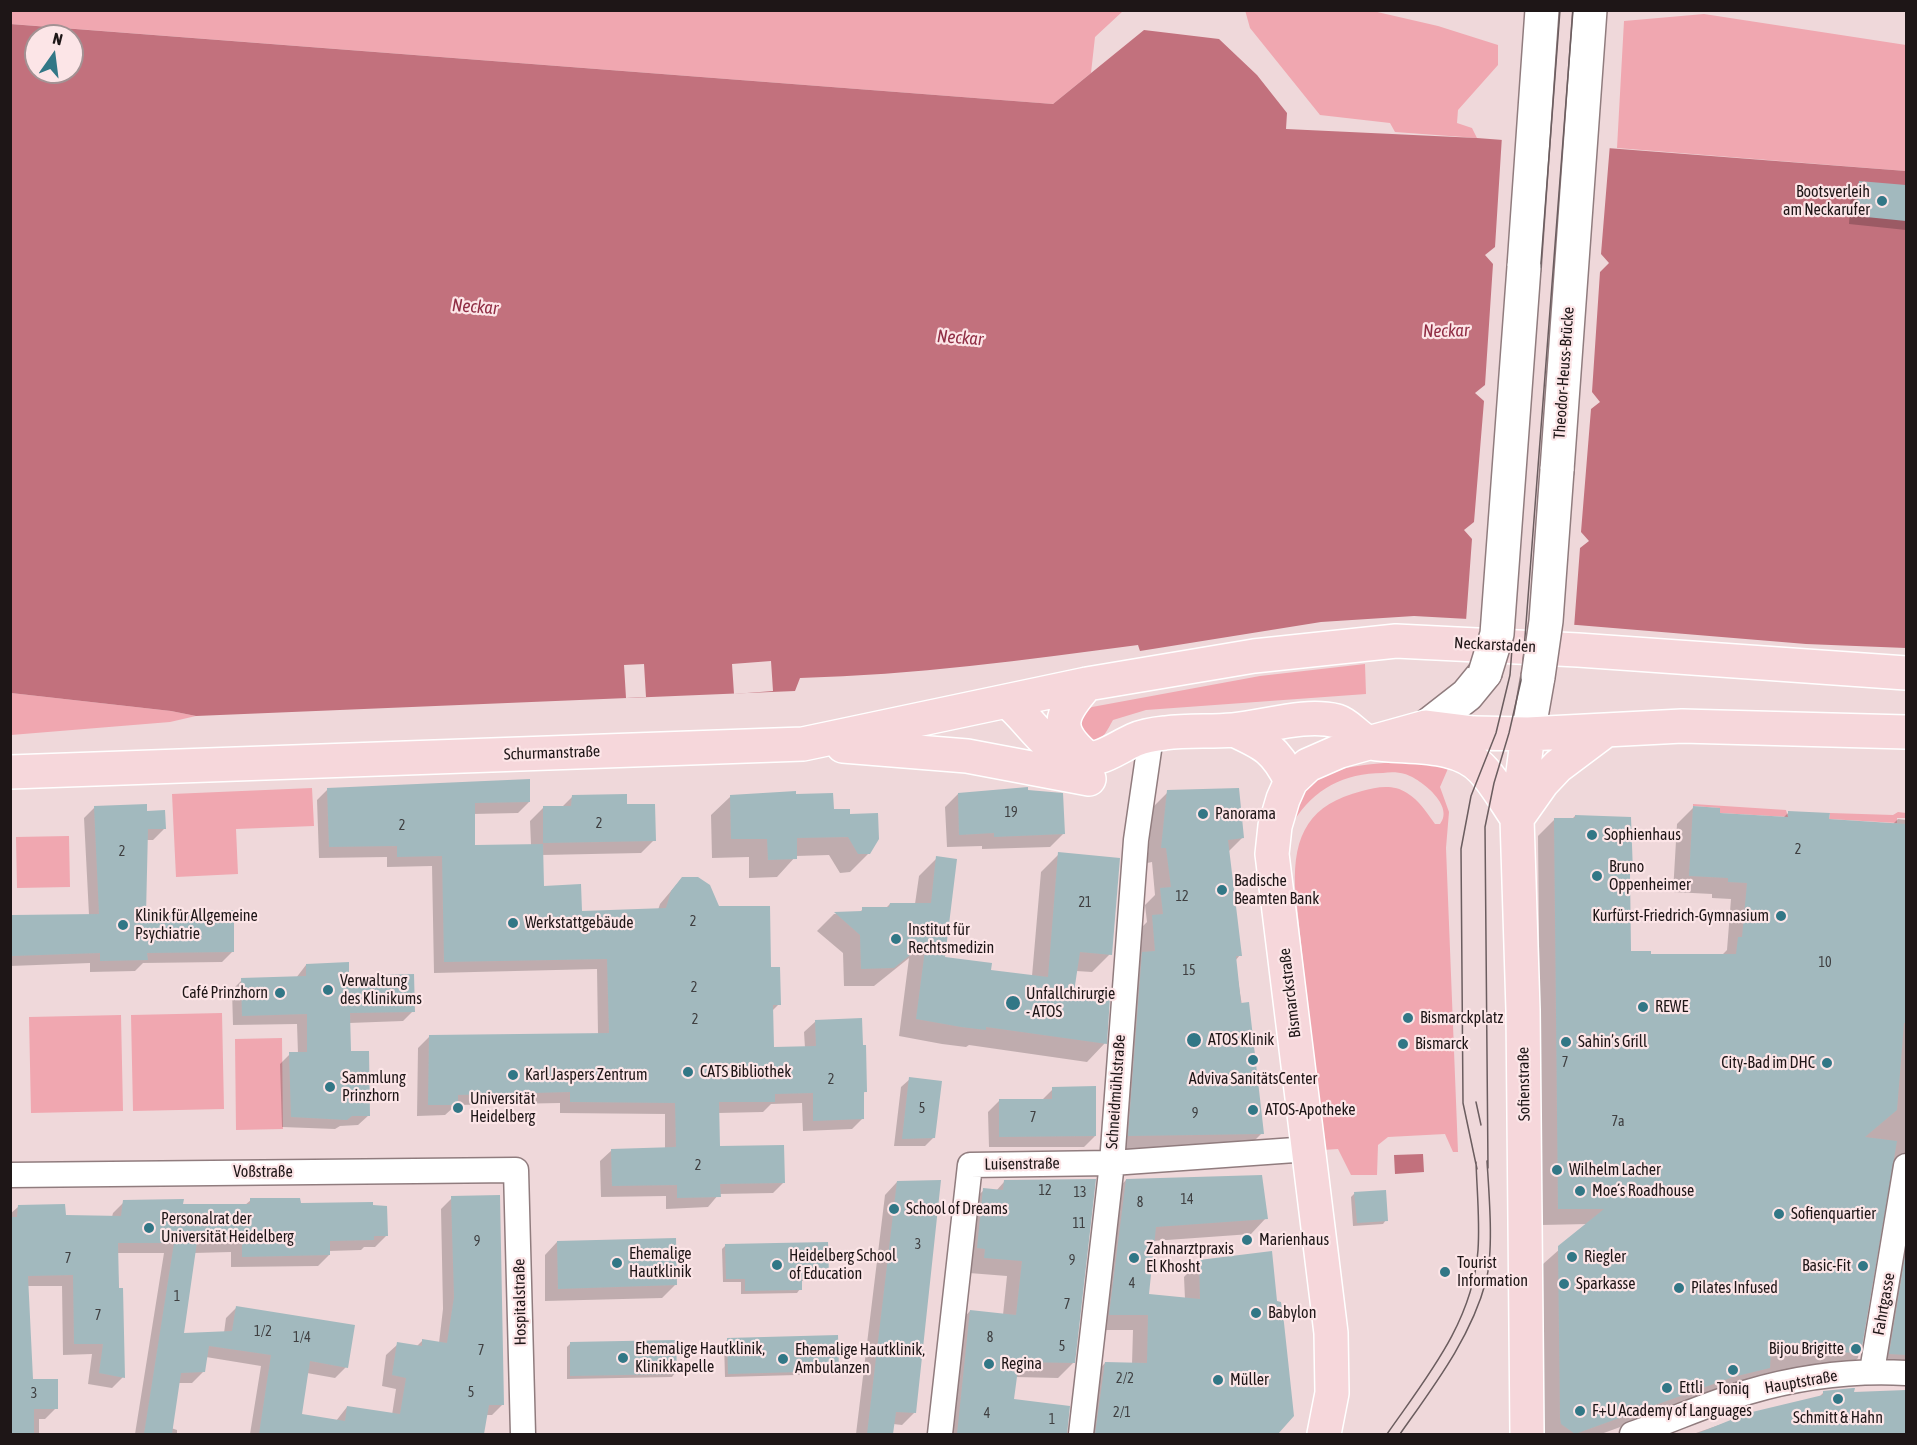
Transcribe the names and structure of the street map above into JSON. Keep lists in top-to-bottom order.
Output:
{
  "streets": {
    "main road": [
      "Theodor-Heuss-Brücke",
      "Neckarstaden",
      "Schurmanstraße",
      "Bismarckstraße",
      "Sofienstraße"
    ],
    "street": [
      "Schneidmühlstraße",
      "Luisenstraße",
      "Voßstraße",
      "Hospitalstraße",
      "Fahrtgasse",
      "Hauptstraße"
    ]
  },
  "crossings": [
    ["Theodor-Heuss-Brücke", "Sofienstraße"],
    ["Neckarstaden", "Schurmanstraße"],
    ["Bismarckstraße", "Luisenstraße"],
    ["Schneidmühlstraße", "Luisenstraße"],
    ["Voßstraße", "Hospitalstraße"],
    ["Fahrtgasse", "Hauptstraße"]
  ],
  "water": ["Neckar"],
  "places": [
    "Bootsverleih am Neckarufer",
    "Panorama",
    "Sophienhaus",
    "Bruno Oppenheimer",
    "Badische Beamten Bank",
    "Kurfürst-Friedrich-Gymnasium",
    "Werkstattgebäude",
    "Klinik für Allgemeine Psychiatrie",
    "Institut für Rechtsmedizin",
    "Verwaltung des Klinikums",
    "Café Prinzhorn",
    "Unfallchirurgie - ATOS",
    "REWE",
    "Bismarckplatz",
    "ATOS Klinik",
    "Sahin’s Grill",
    "Bismarck",
    "Adviva SanitätsCenter",
    "City-Bad im DHC",
    "CATS Bibliothek",
    "Karl Jaspers Zentrum",
    "Sammlung Prinzhorn",
    "Universität Heidelberg",
    "ATOS-Apotheke",
    "Wilhelm Lacher",
    "Moe´s Roadhouse",
    "School of Dreams",
    "Sofienquartier",
    "Personalrat der Universität Heidelberg",
    "Marienhaus",
    "Riegler",
    "Zahnarztpraxis El Khosht",
    "Ehemalige Hautklinik",
    "Heidelberg School of Education",
    "Basic-Fit",
    "Tourist Information",
    "Sparkasse",
    "Pilates Infused",
    "Babylon",
    "Bijou Brigitte",
    "Ehemalige Hautklinik, Klinikkapelle",
    "Ehemalige Hautklinik, Ambulanzen",
    "Regina",
    "Toniq",
    "Müller",
    "Ettli",
    "Schmitt & Hahn",
    "F+U Academy of Languages"
  ],
  "house_numbers": [
    "19",
    "2",
    "2",
    "2",
    "2",
    "12",
    "21",
    "2",
    "10",
    "15",
    "2",
    "2",
    "7",
    "2",
    "5",
    "9",
    "7",
    "7a",
    "2",
    "12",
    "13",
    "14",
    "8",
    "11",
    "9",
    "3",
    "7",
    "9",
    "4",
    "1",
    "7",
    "7",
    "1/2",
    "1/4",
    "8",
    "5",
    "7",
    "2/2",
    "5",
    "3",
    "2/1",
    "4",
    "1"
  ],
  "north": "top"
}
